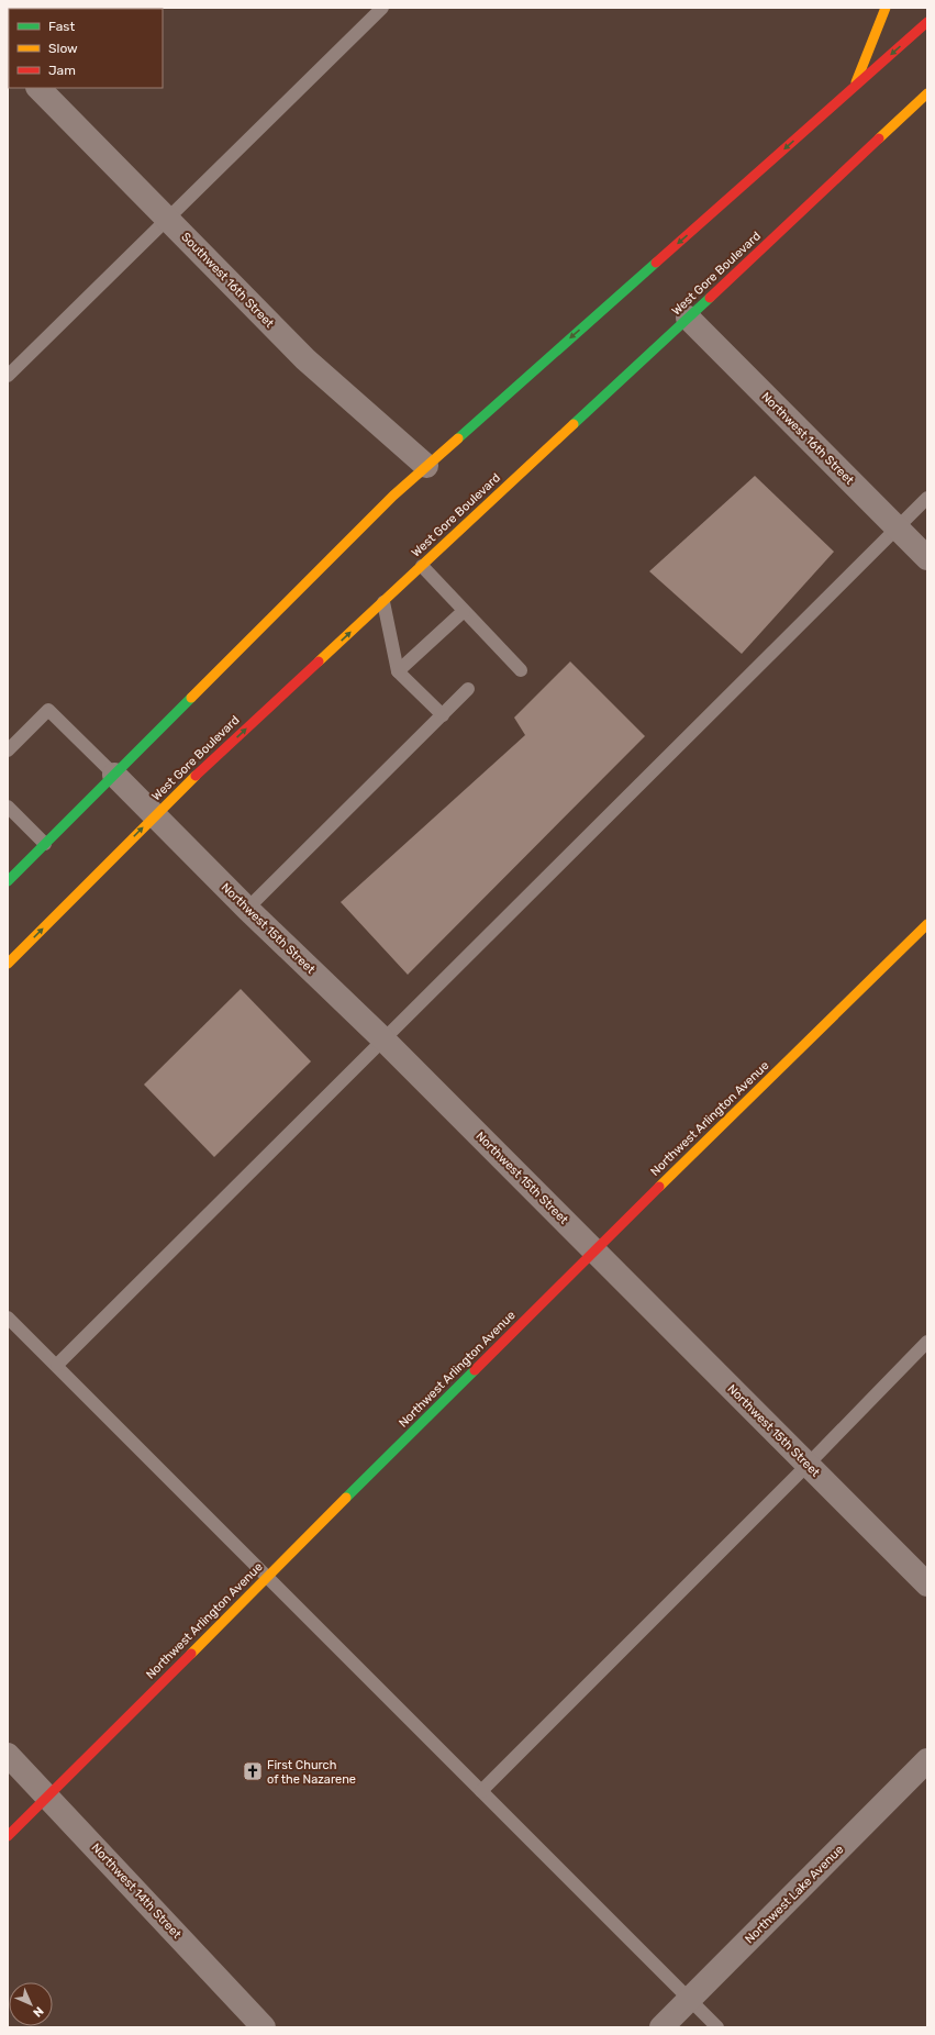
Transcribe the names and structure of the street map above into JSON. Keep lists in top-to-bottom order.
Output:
{
  "streets": {
    "main road": ["West Gore Boulevard", "Northwest Arlington Avenue"],
    "street": [
      "Southwest 16th Street",
      "Northwest 16th Street",
      "Northwest 15th Street",
      "Northwest 14th Street",
      "Northwest Lake Avenue"
    ]
  },
  "crossings": [
    ["West Gore Boulevard", "Northwest 16th Street"],
    ["West Gore Boulevard", "Northwest 15th Street"],
    ["Northwest 15th Street", "Northwest Arlington Avenue"],
    ["Northwest Arlington Avenue", "Northwest 14th Street"]
  ],
  "places": {
    "church": ["First Church of the Nazarene"]
  },
  "legend": ["Fast", "Slow", "Jam"],
  "north": "bottom right"
}
